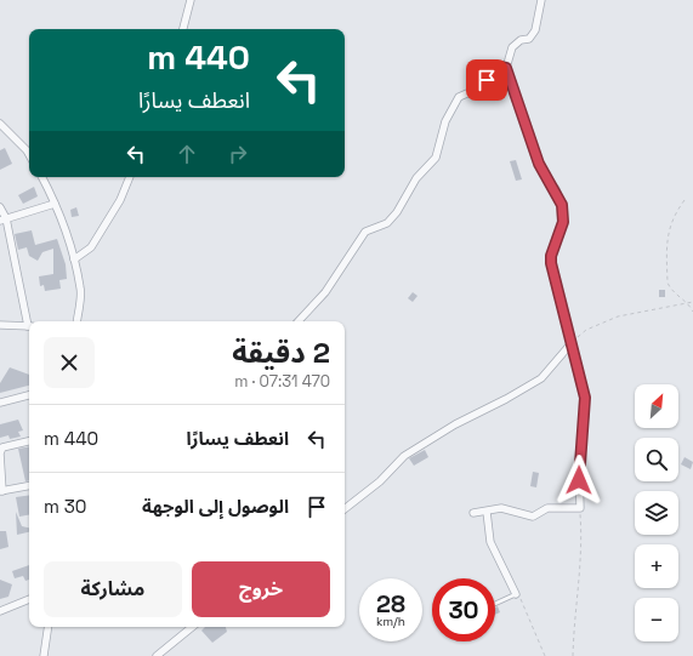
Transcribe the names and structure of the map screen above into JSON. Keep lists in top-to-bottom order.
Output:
{
  "north": "top right",
  "page": {
    "turn": ["440 m", "انعطف يسارًا"],
    "heading": ["2 دقيقة", "470 m · 07:31"],
    "map_buttons": ["+", "−"],
    "list": [
      {
        "name": "انعطف يسارًا",
        "value": "440 m"
      },
      {
        "name": "الوصول إلى الوجهة",
        "value": "30 m"
      }
    ],
    "buttons": ["خروج", "مشاركة"],
    "speed": "28 km/h",
    "limit": "30"
  }
}
